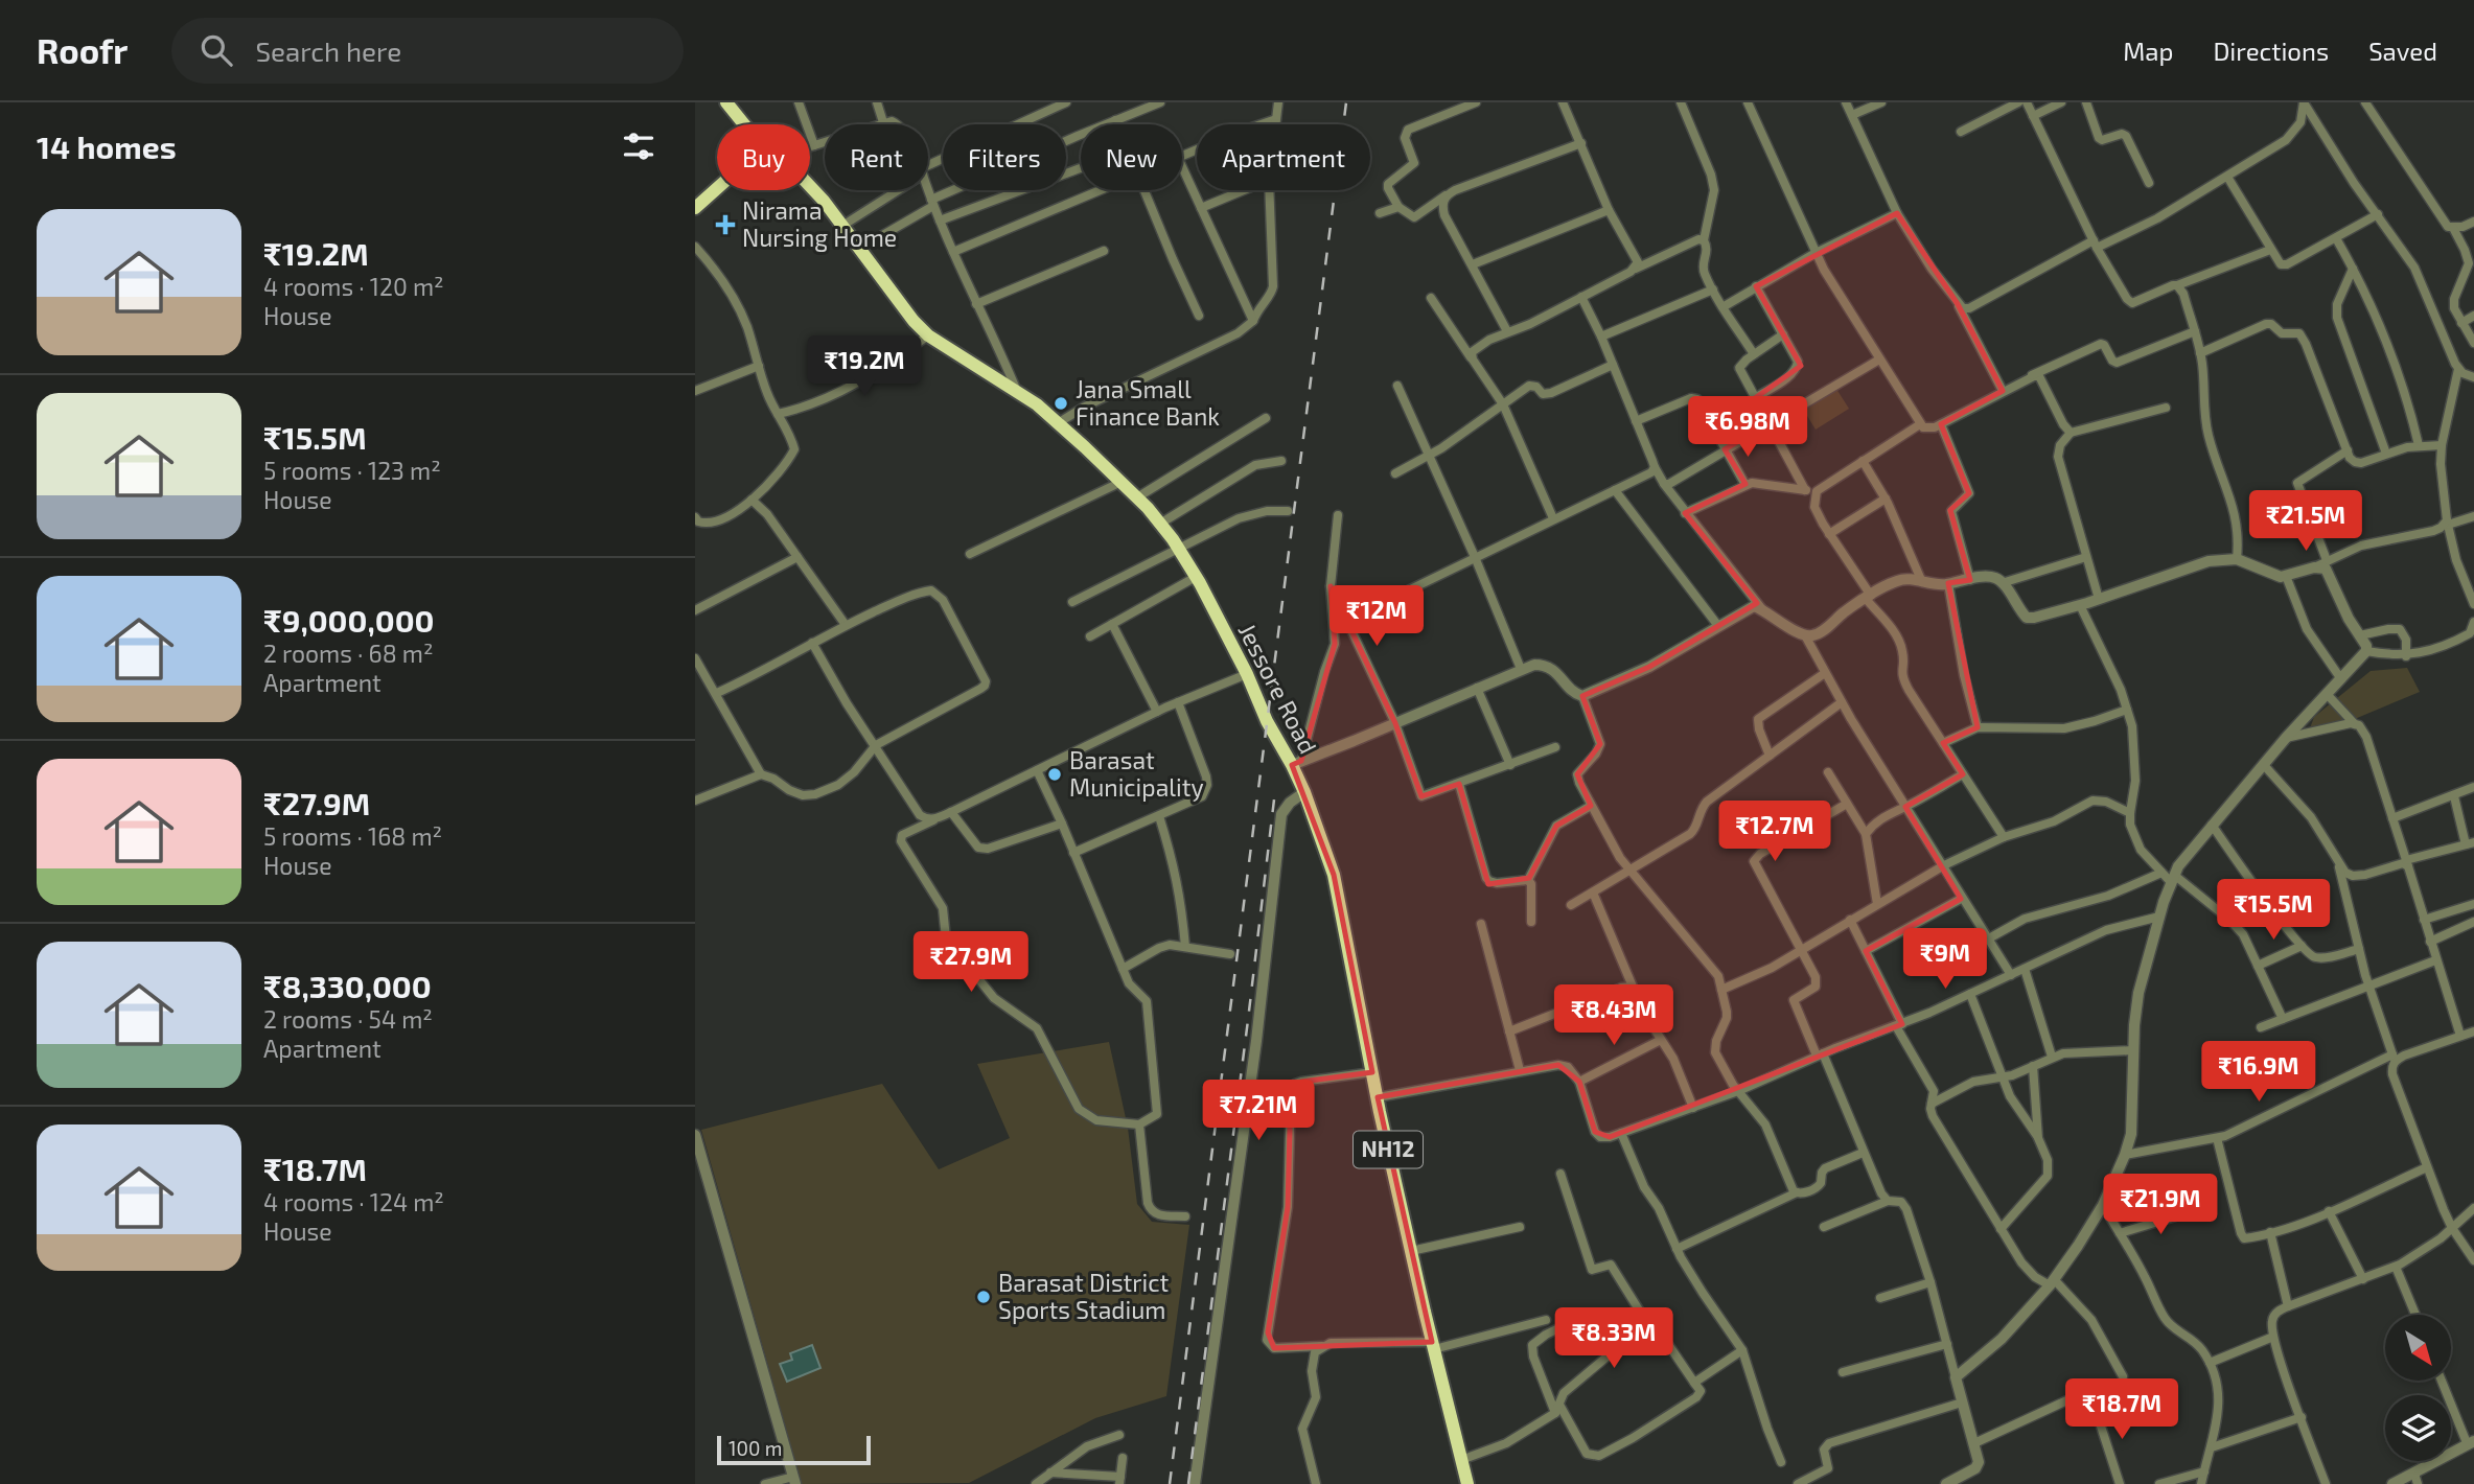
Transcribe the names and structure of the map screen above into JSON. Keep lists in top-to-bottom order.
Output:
{
  "streets": {
    "highway": ["Jessore Road", "NH12"]
  },
  "crossings": [
    ["Jessore Road", "NH12"]
  ],
  "places": {
    "health": ["Nirama Nursing Home"],
    "other": ["Jana Small Finance Bank", "Barasat Municipality", "Barasat District Sports Stadium"]
  },
  "scale_bar": "100 m",
  "north": "bottom right",
  "page": {
    "header": "Roofr",
    "search": "Search here",
    "nav": ["Map", "Directions", "Saved"],
    "heading": "14 homes",
    "chip": [
      "Buy",
      "Rent",
      "Filters",
      "New",
      "Apartment"
    ],
    "list": [
      {
        "name": "₹19.2M",
        "note": "4 rooms · 120 m² · House"
      },
      {
        "name": "₹15.5M",
        "note": "5 rooms · 123 m² · House"
      },
      {
        "name": "₹9,000,000",
        "note": "2 rooms · 68 m² · Apartment"
      },
      {
        "name": "₹27.9M",
        "note": "5 rooms · 168 m² · House"
      },
      {
        "name": "₹8,330,000",
        "note": "2 rooms · 54 m² · Apartment"
      },
      {
        "name": "₹18.7M",
        "note": "4 rooms · 124 m² · House"
      }
    ],
    "price": [
      "₹19.2M",
      "₹6.98M",
      "₹21.5M",
      "₹12M",
      "₹12.7M",
      "₹15.5M",
      "₹9M",
      "₹27.9M",
      "₹8.43M",
      "₹16.9M",
      "₹7.21M",
      "₹21.9M",
      "₹8.33M",
      "₹18.7M"
    ],
    "scale": "100 m"
  }
}
